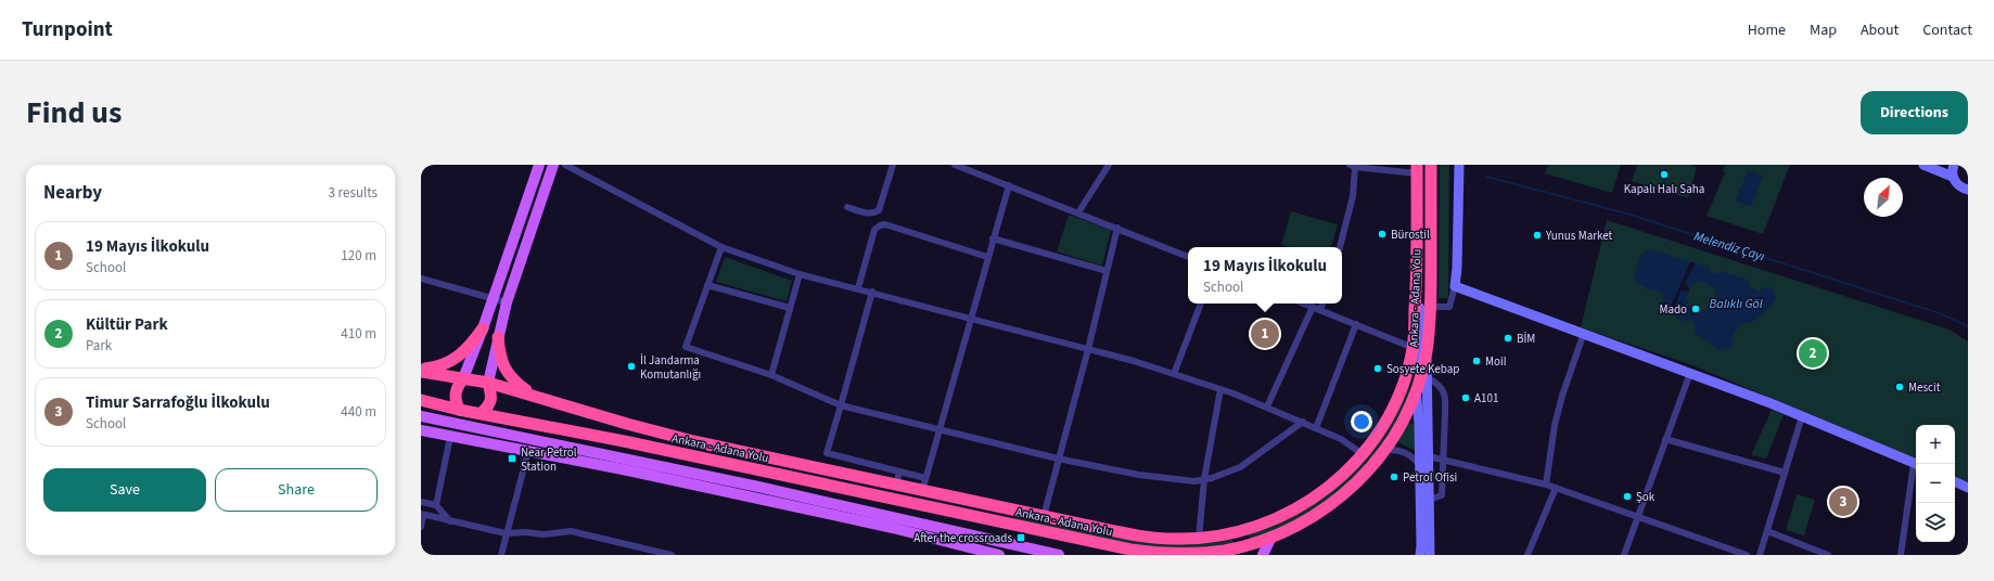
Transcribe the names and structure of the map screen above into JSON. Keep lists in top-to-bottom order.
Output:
{
  "streets": {
    "highway": ["Ankara - Adana Yolu"]
  },
  "water": ["Melendiz Çayı", "Balıklı Göl"],
  "places": {
    "other": [
      "Kapalı Halı Saha",
      "Bürostil",
      "Yunus Market",
      "Mado",
      "BİM",
      "Moil",
      "İl Jandarma Komutanlığı",
      "Sosyete Kebap",
      "Mescit",
      "A101",
      "Petrol Ofisi",
      "Şok"
    ],
    "transit": ["Near Petrol Station", "After the crossroads"]
  },
  "north": "top right",
  "page": {
    "header": "Turnpoint",
    "nav": [
      "Home",
      "Map",
      "About",
      "Contact"
    ],
    "title": "Find us",
    "buttons": [
      "Directions",
      ["Save", "Share"]
    ],
    "heading": ["Nearby", "3 results"],
    "list": [
      {
        "mark": "1",
        "name": "19 Mayıs İlkokulu",
        "note": "School",
        "value": "120 m"
      },
      {
        "mark": "2",
        "name": "Kültür Park",
        "note": "Park",
        "value": "410 m"
      },
      {
        "mark": "3",
        "name": "Timur Sarrafoğlu İlkokulu",
        "note": "School",
        "value": "440 m"
      }
    ],
    "popup": ["19 Mayıs İlkokulu", "School"],
    "pins": ["1", "2", "3"],
    "map_buttons": ["+", "−"]
  }
}
